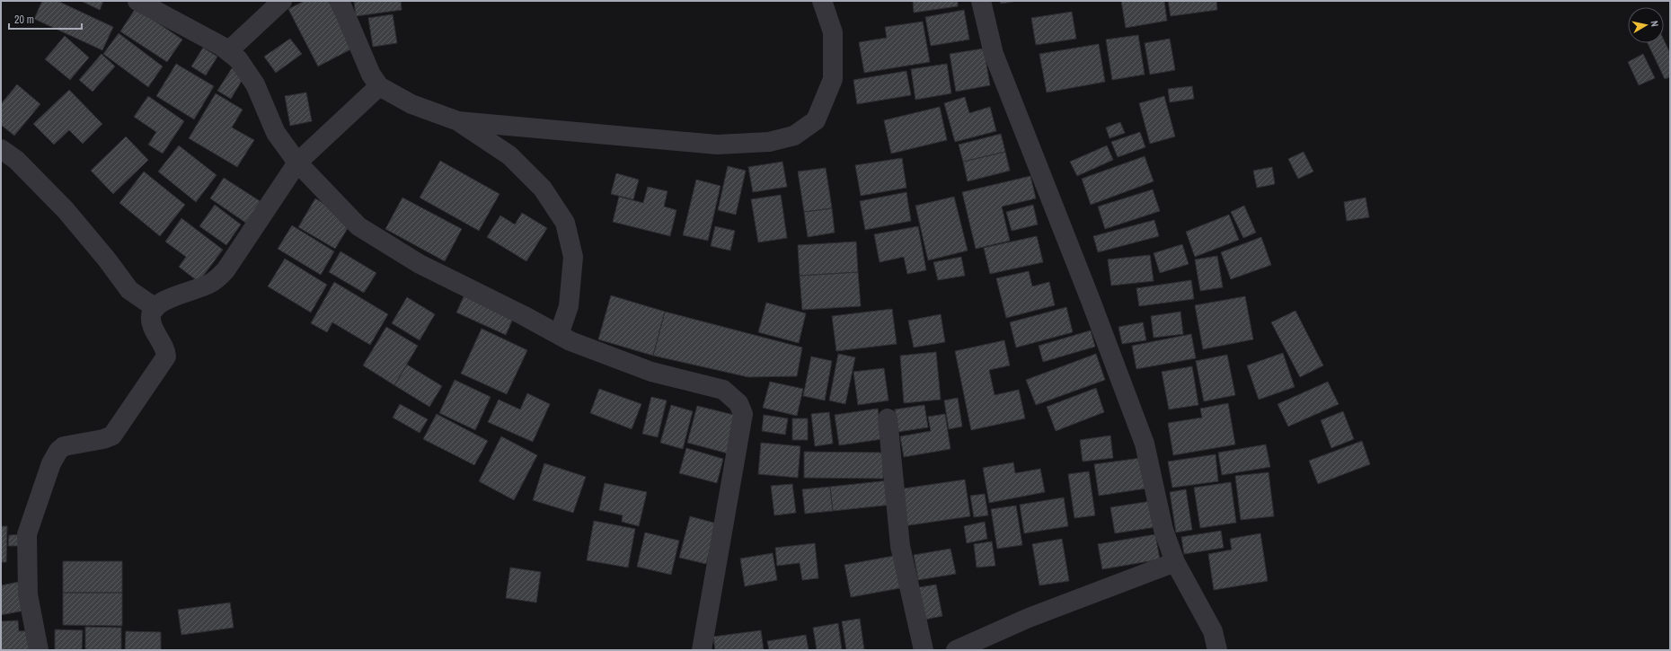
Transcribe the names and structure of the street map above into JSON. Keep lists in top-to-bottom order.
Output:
{
  "scale_bar": "20 m",
  "north": "right"
}
